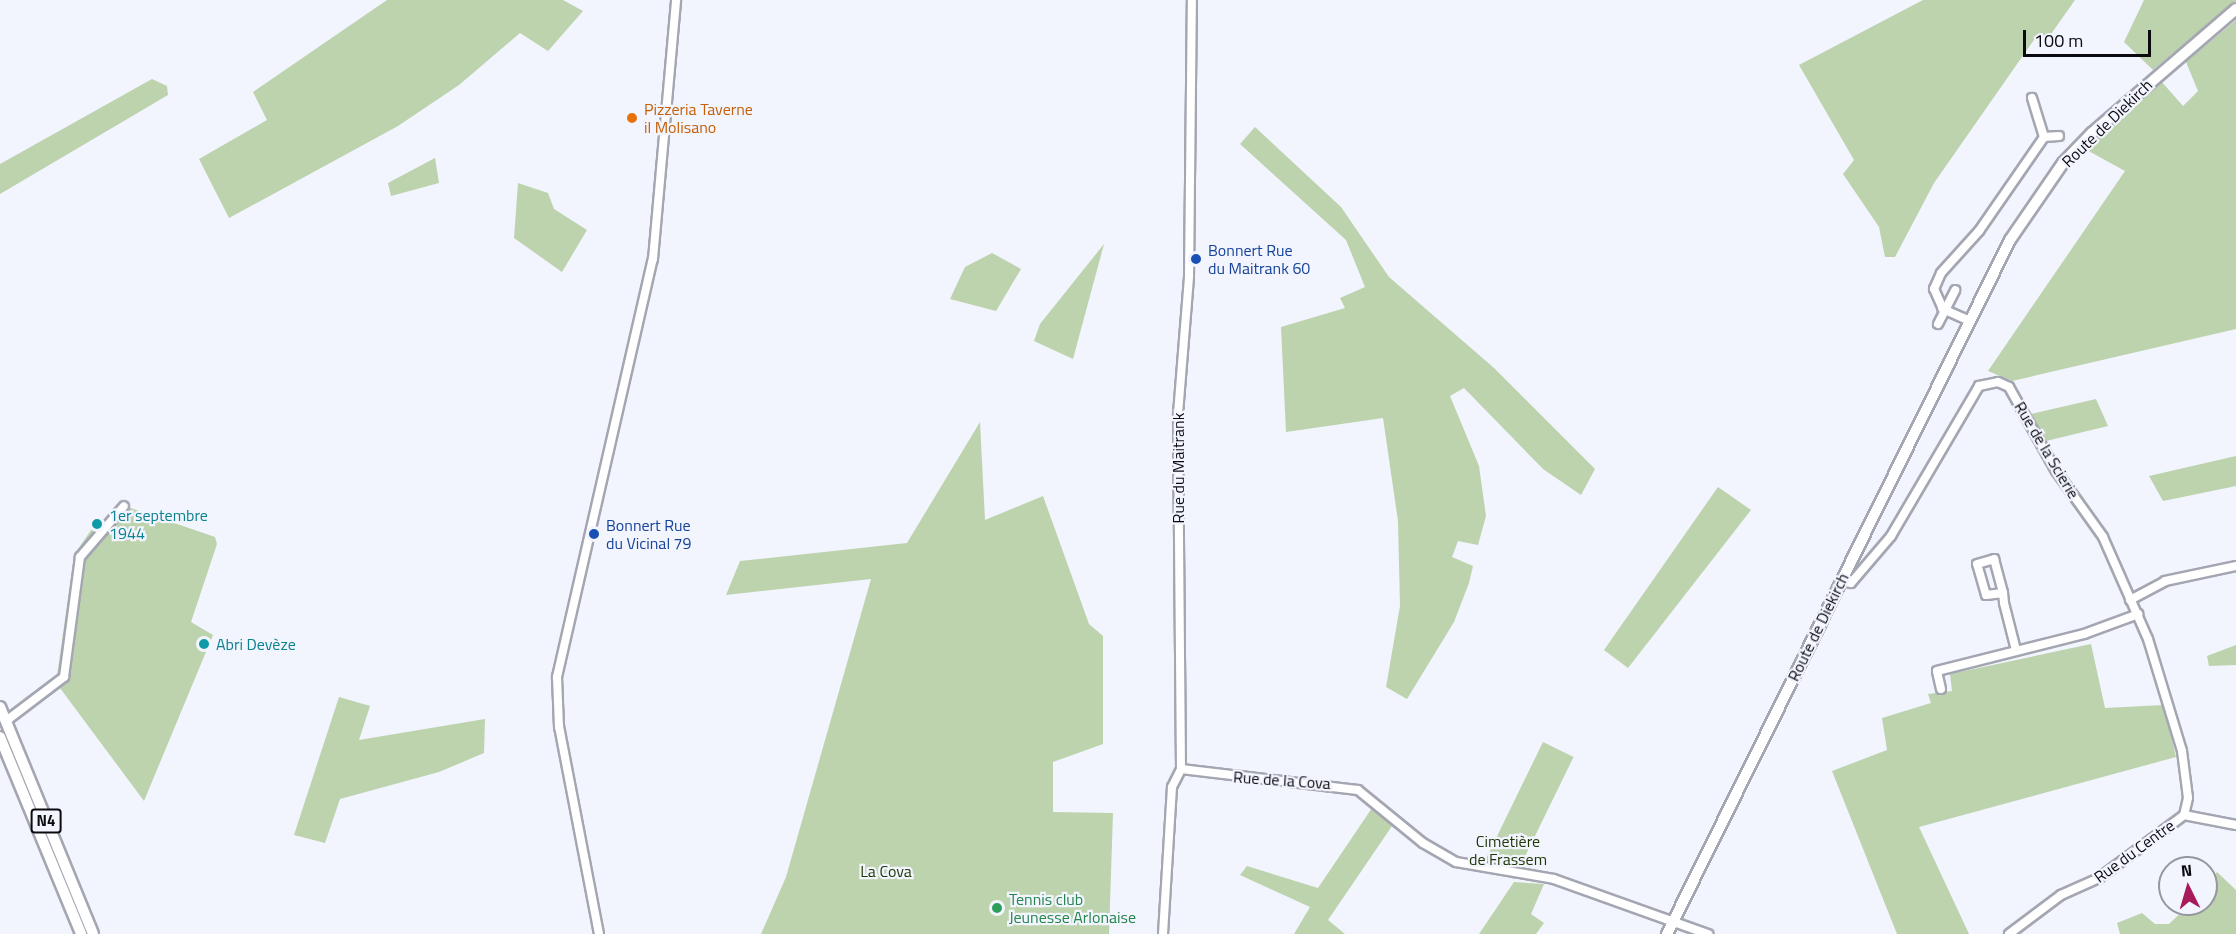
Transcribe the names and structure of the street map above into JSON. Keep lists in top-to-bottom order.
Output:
{
  "streets": {
    "main road": ["Route de Diekirch", "N4"],
    "street": [
      "Rue de la Scierie",
      "Rue du Maitrank",
      "Rue de la Cova",
      "Rue du Centre"
    ]
  },
  "crossings": [
    ["Route de Diekirch", "Rue de la Scierie"],
    ["Route de Diekirch", "Rue de la Cova"],
    ["Rue du Maitrank", "Rue de la Cova"]
  ],
  "parks": ["Cimetière de Frassem", "La Cova"],
  "places": [
    "Pizzeria Taverne il Molisano",
    "Bonnert Rue du Maitrank 60",
    "1er septembre 1944",
    "Bonnert Rue du Vicinal 79",
    "Abri Devèze",
    "Tennis club Jeunesse Arlonaise"
  ],
  "scale_bar": "100 m",
  "north": "top"
}
